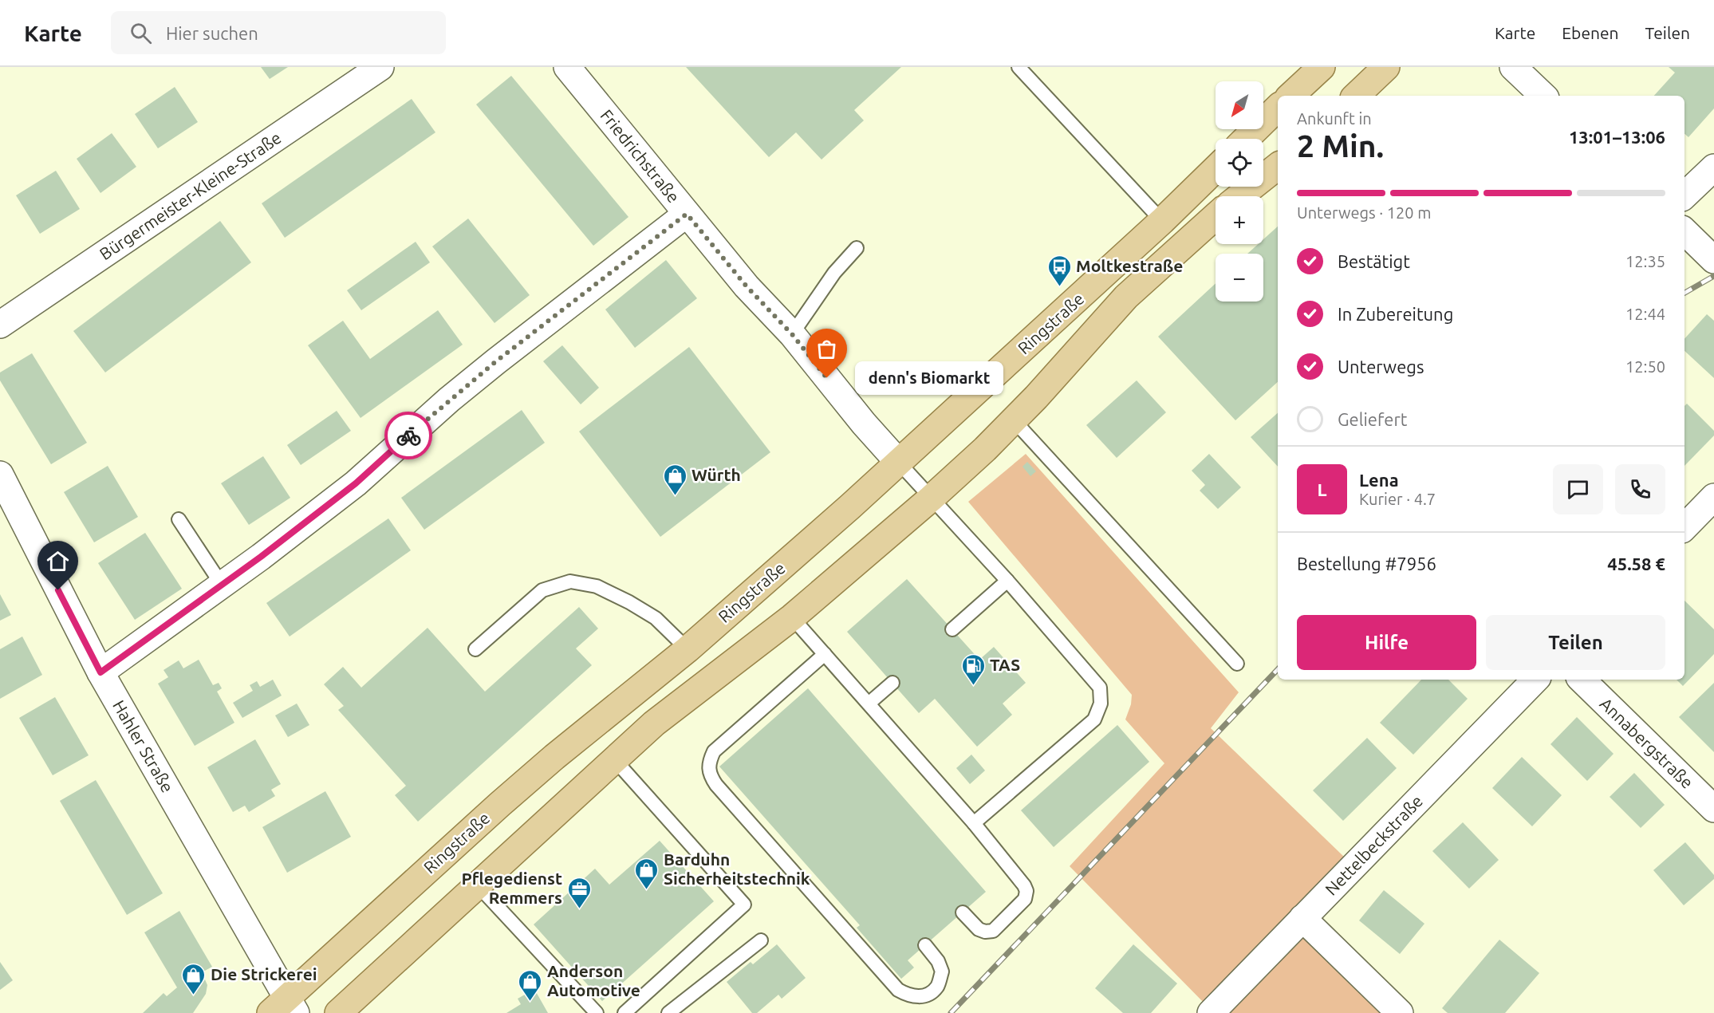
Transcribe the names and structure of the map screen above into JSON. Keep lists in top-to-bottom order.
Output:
{
  "streets": {
    "main road": ["Ringstraße"],
    "street": [
      "Friedrichstraße",
      "Bürgermeister-Kleine-Straße",
      "Annabergstraße",
      "Hahler Straße",
      "Nettelbeckstraße"
    ]
  },
  "crossings": [
    ["Friedrichstraße", "Ringstraße"],
    ["Ringstraße", "Hahler Straße"]
  ],
  "places": {
    "bus stop": ["Moltkestraße"],
    "other": ["denn's Biomarkt"],
    "shop": [
      "Würth",
      "Barduhn Sicherheitstechnik",
      "Die Strickerei",
      "Anderson Automotive"
    ],
    "fuel station": ["TAS"],
    "office": ["Pflegedienst Remmers"]
  },
  "north": "bottom left",
  "page": {
    "header": "Karte",
    "search": "Hier suchen",
    "nav": ["Karte", "Ebenen", "Teilen"],
    "map_buttons": ["+", "−"],
    "heading": ["2 Min.", "Ankunft in", "13:01–13:06"],
    "panel": [
      "Lena",
      "Kurier · 4.7",
      "Bestellung #7956",
      "45.58 €"
    ],
    "bar": "Unterwegs · 120 m",
    "list": [
      ["Bestätigt", "12:35"],
      ["In Zubereitung", "12:44"],
      ["Unterwegs", "12:50"],
      "Geliefert"
    ],
    "bubble": "denn's Biomarkt",
    "round": "L",
    "buttons": ["Hilfe", "Teilen"]
  }
}
